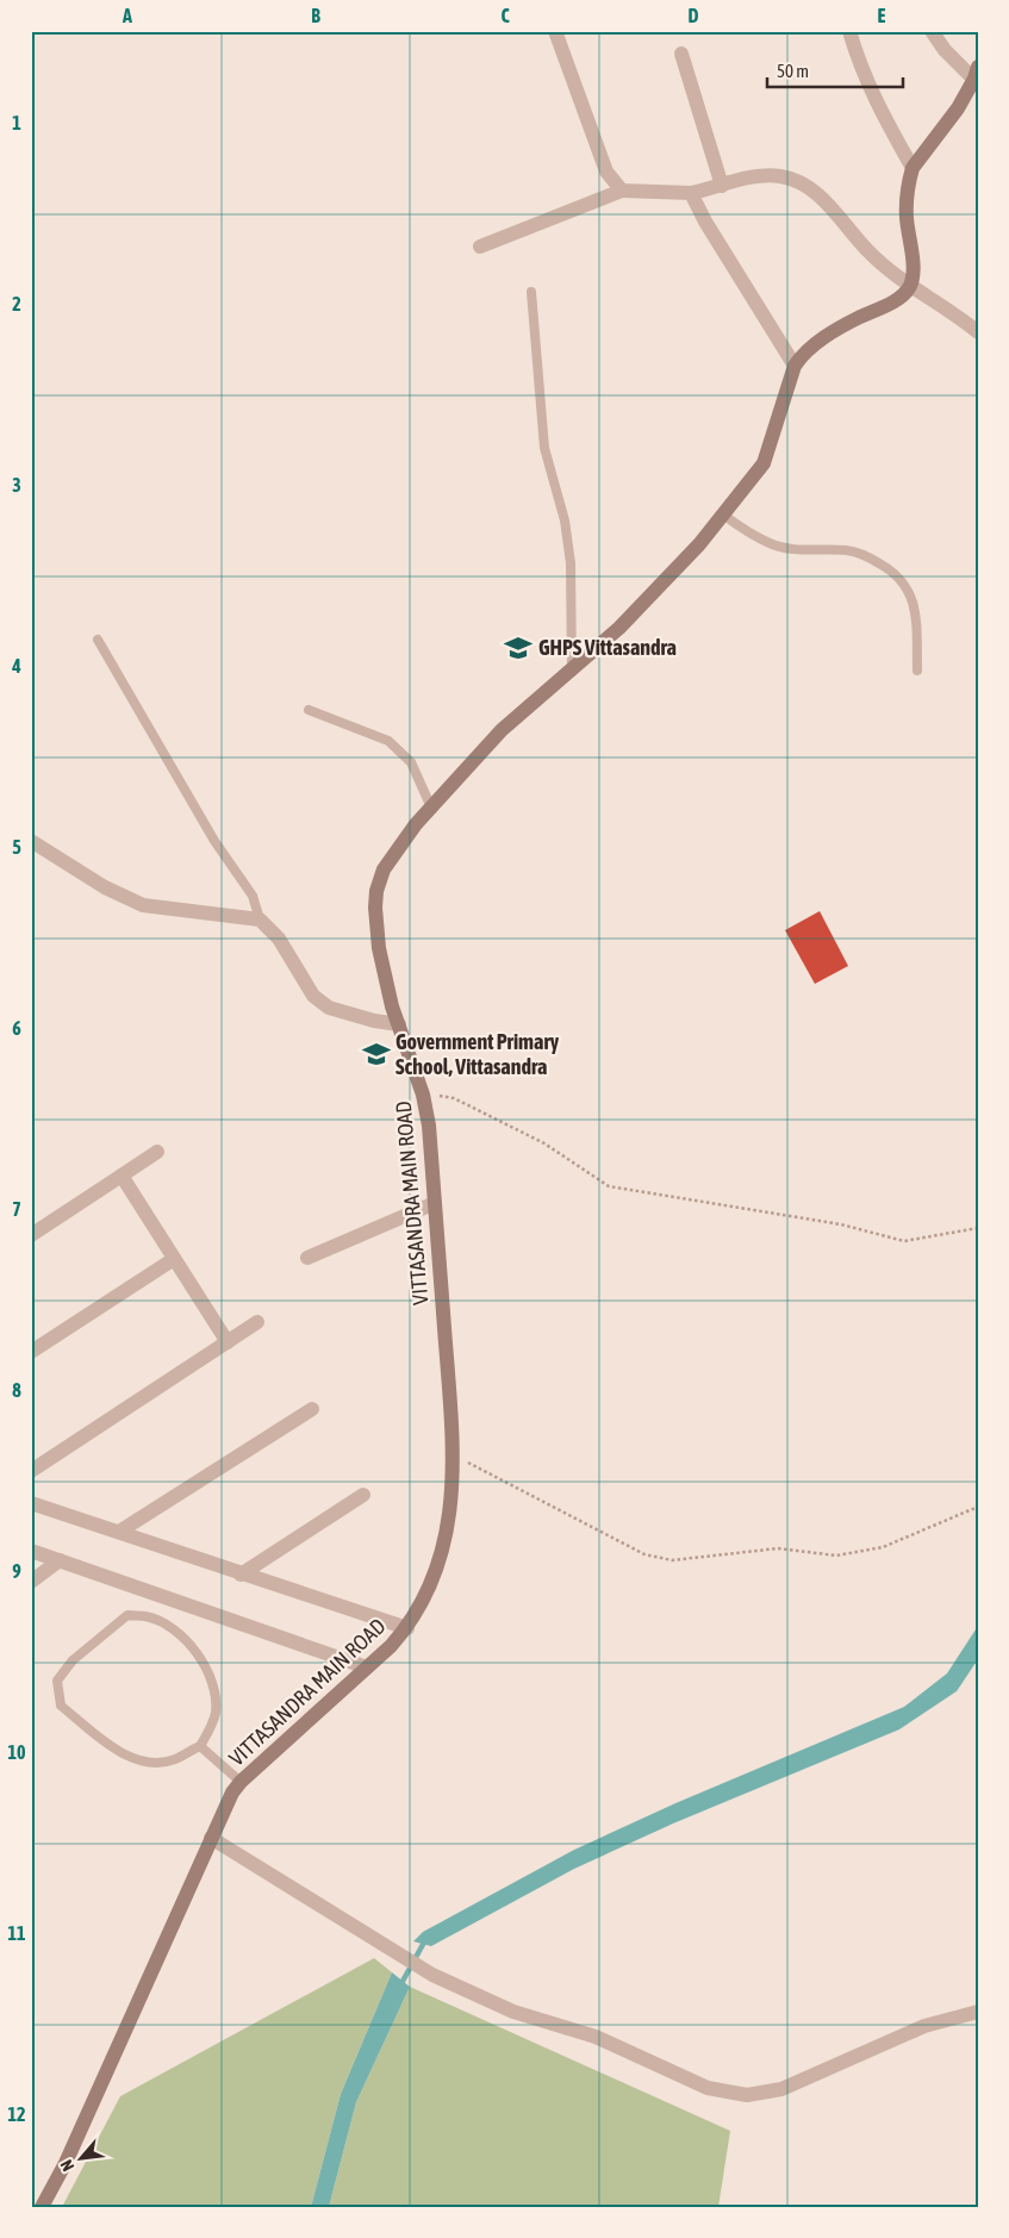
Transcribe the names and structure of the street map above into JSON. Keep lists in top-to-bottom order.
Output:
{
  "streets": {
    "street": ["VITTASANDRA MAIN ROAD"]
  },
  "places": {
    "school or university": ["GHPS Vittasandra", "Government Primary School, Vittasandra"]
  },
  "scale_bar": "50 m",
  "north": "bottom left",
  "grid": {
    "columns": [
      "A",
      "B",
      "C",
      "D",
      "E"
    ],
    "rows": [
      "1",
      "2",
      "3",
      "4",
      "5",
      "6",
      "7",
      "8",
      "9",
      "10",
      "11",
      "12"
    ]
  }
}
